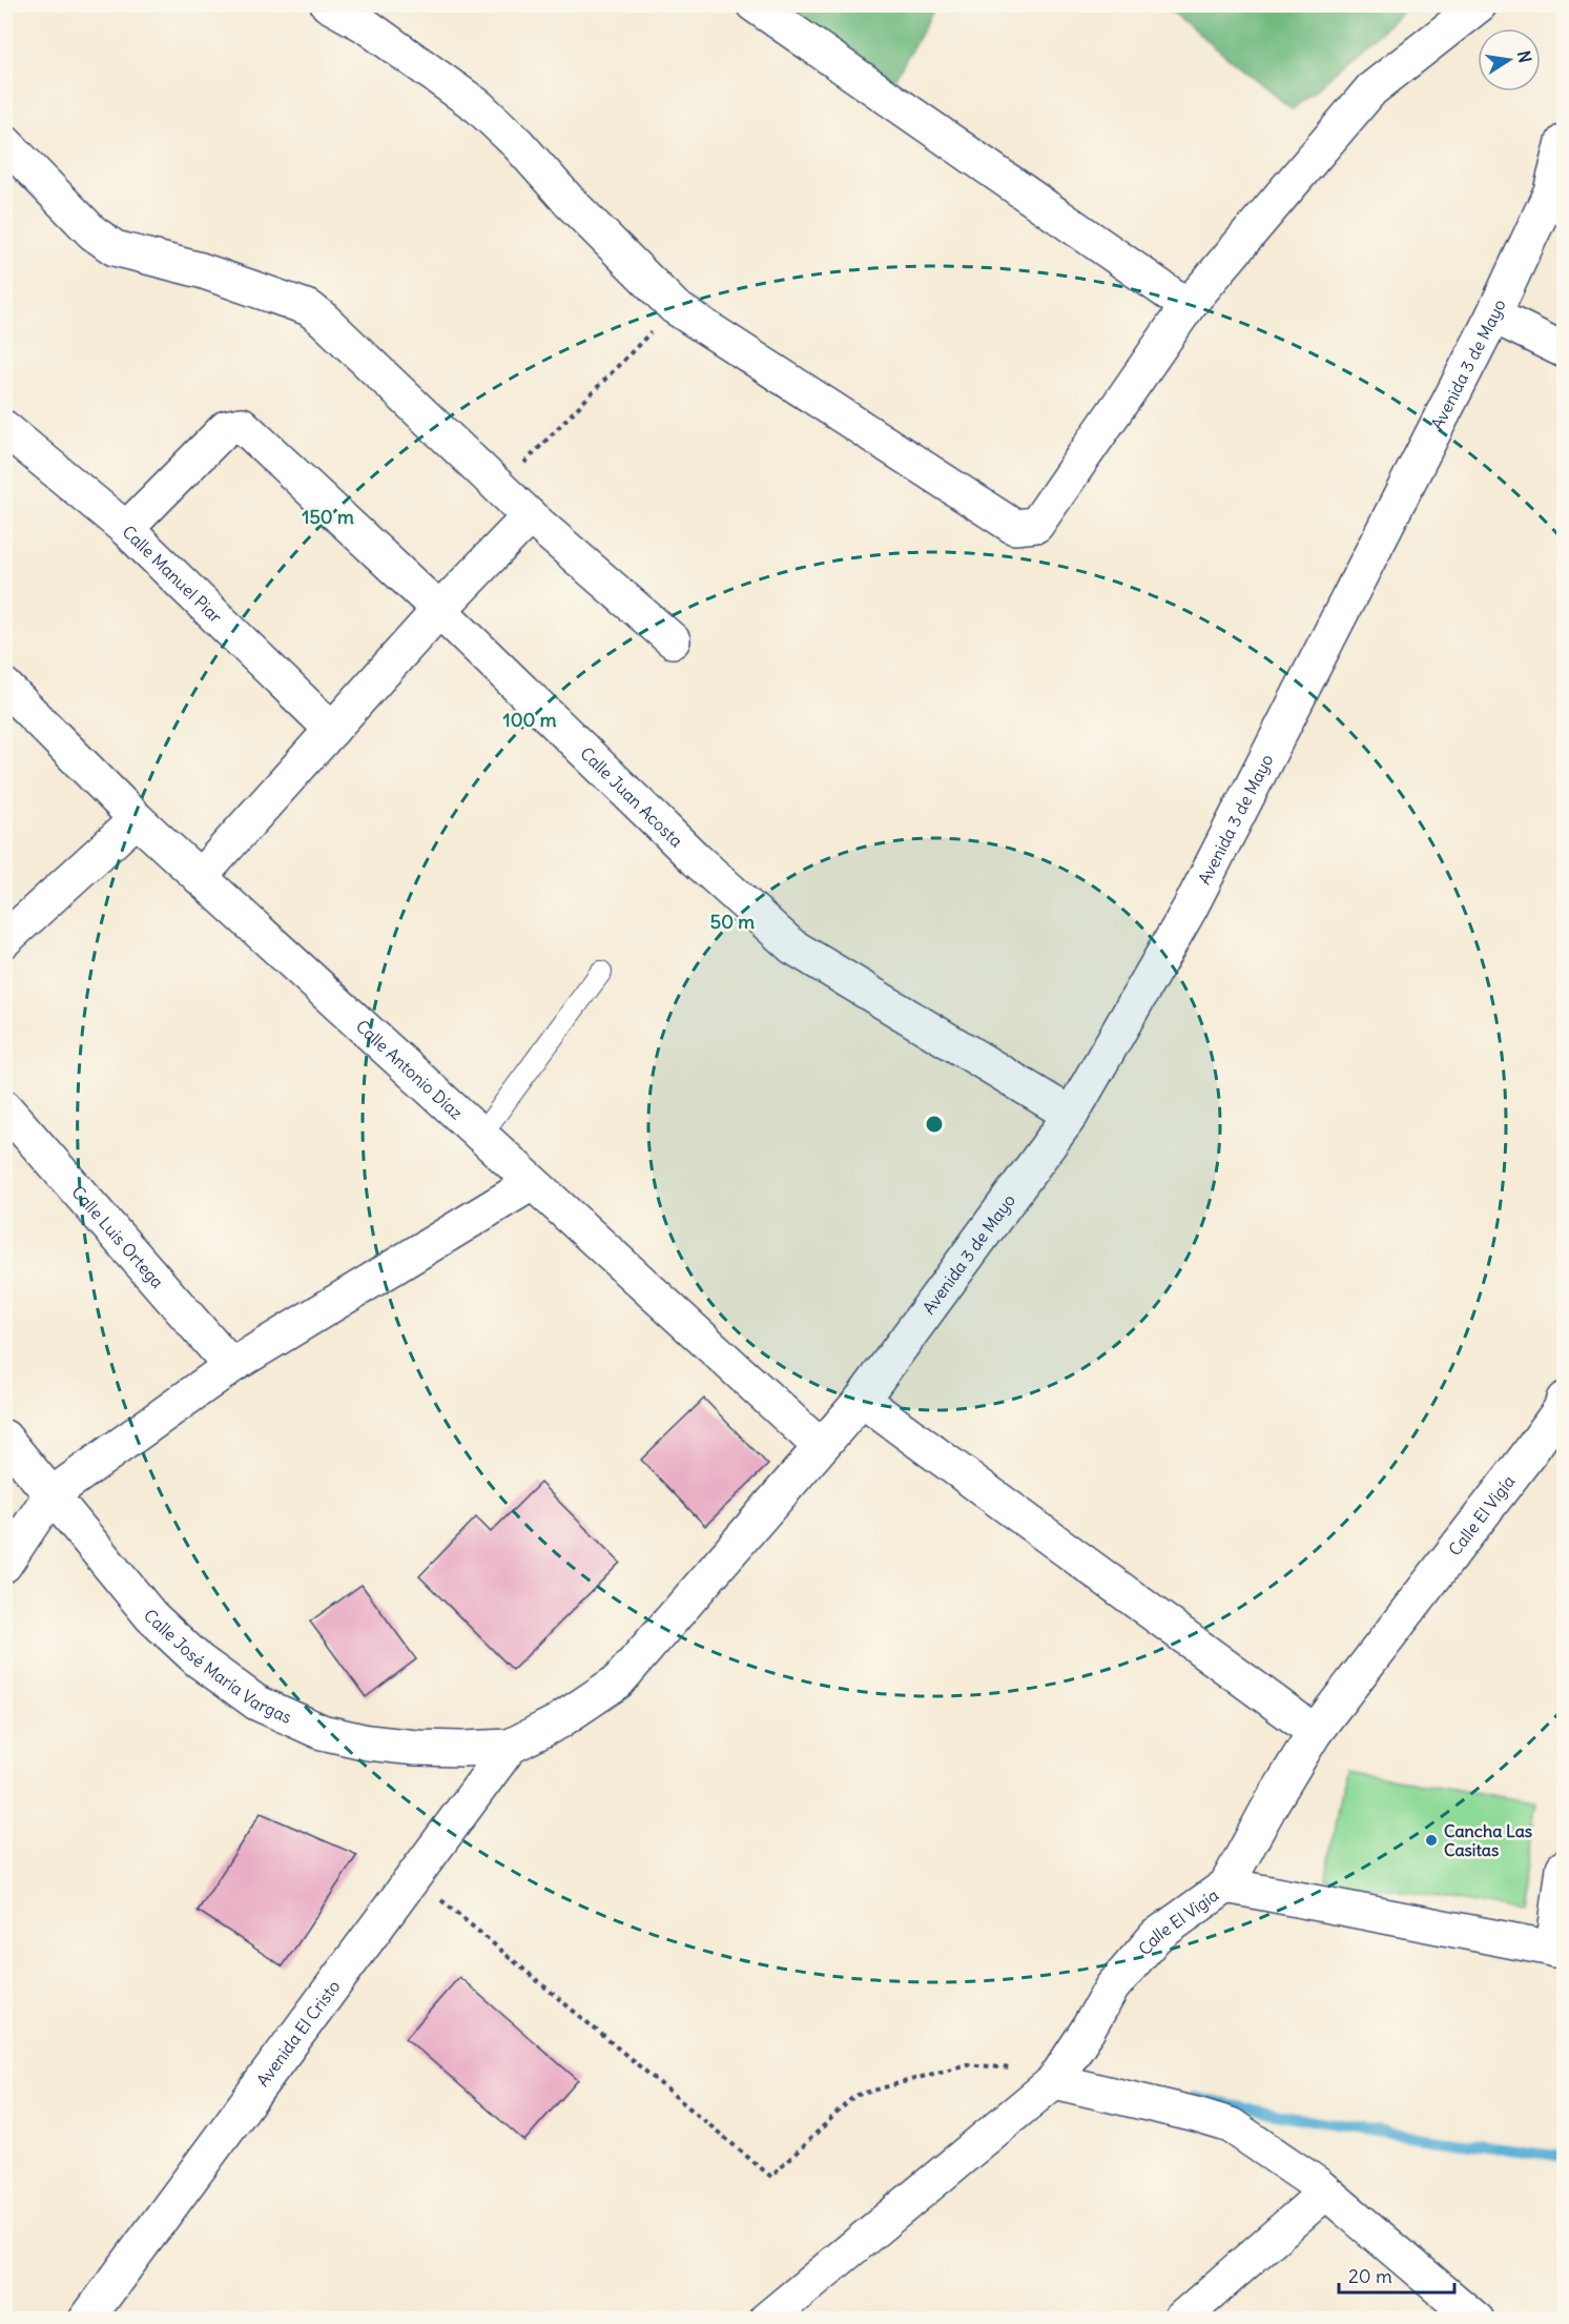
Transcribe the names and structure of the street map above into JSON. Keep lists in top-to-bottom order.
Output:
{
  "streets": {
    "street": [
      "Avenida 3 de Mayo",
      "Calle Manuel Piar",
      "Calle Juan Acosta",
      "Calle Antonio Díaz",
      "Calle Luis Ortega",
      "Calle El Vigía",
      "Calle José María Vargas",
      "Avenida El Cristo"
    ]
  },
  "crossings": [
    ["Avenida 3 de Mayo", "Calle Juan Acosta"],
    ["Avenida 3 de Mayo", "Calle Antonio Díaz"],
    ["Avenida 3 de Mayo", "Calle José María Vargas"],
    ["Avenida 3 de Mayo", "Avenida El Cristo"],
    ["Calle Manuel Piar", "Calle Juan Acosta"],
    ["Calle José María Vargas", "Avenida El Cristo"]
  ],
  "places": ["Cancha Las Casitas"],
  "scale_bar": "20 m",
  "north": "right",
  "rings": ["150 m", "100 m", "50 m"]
}
